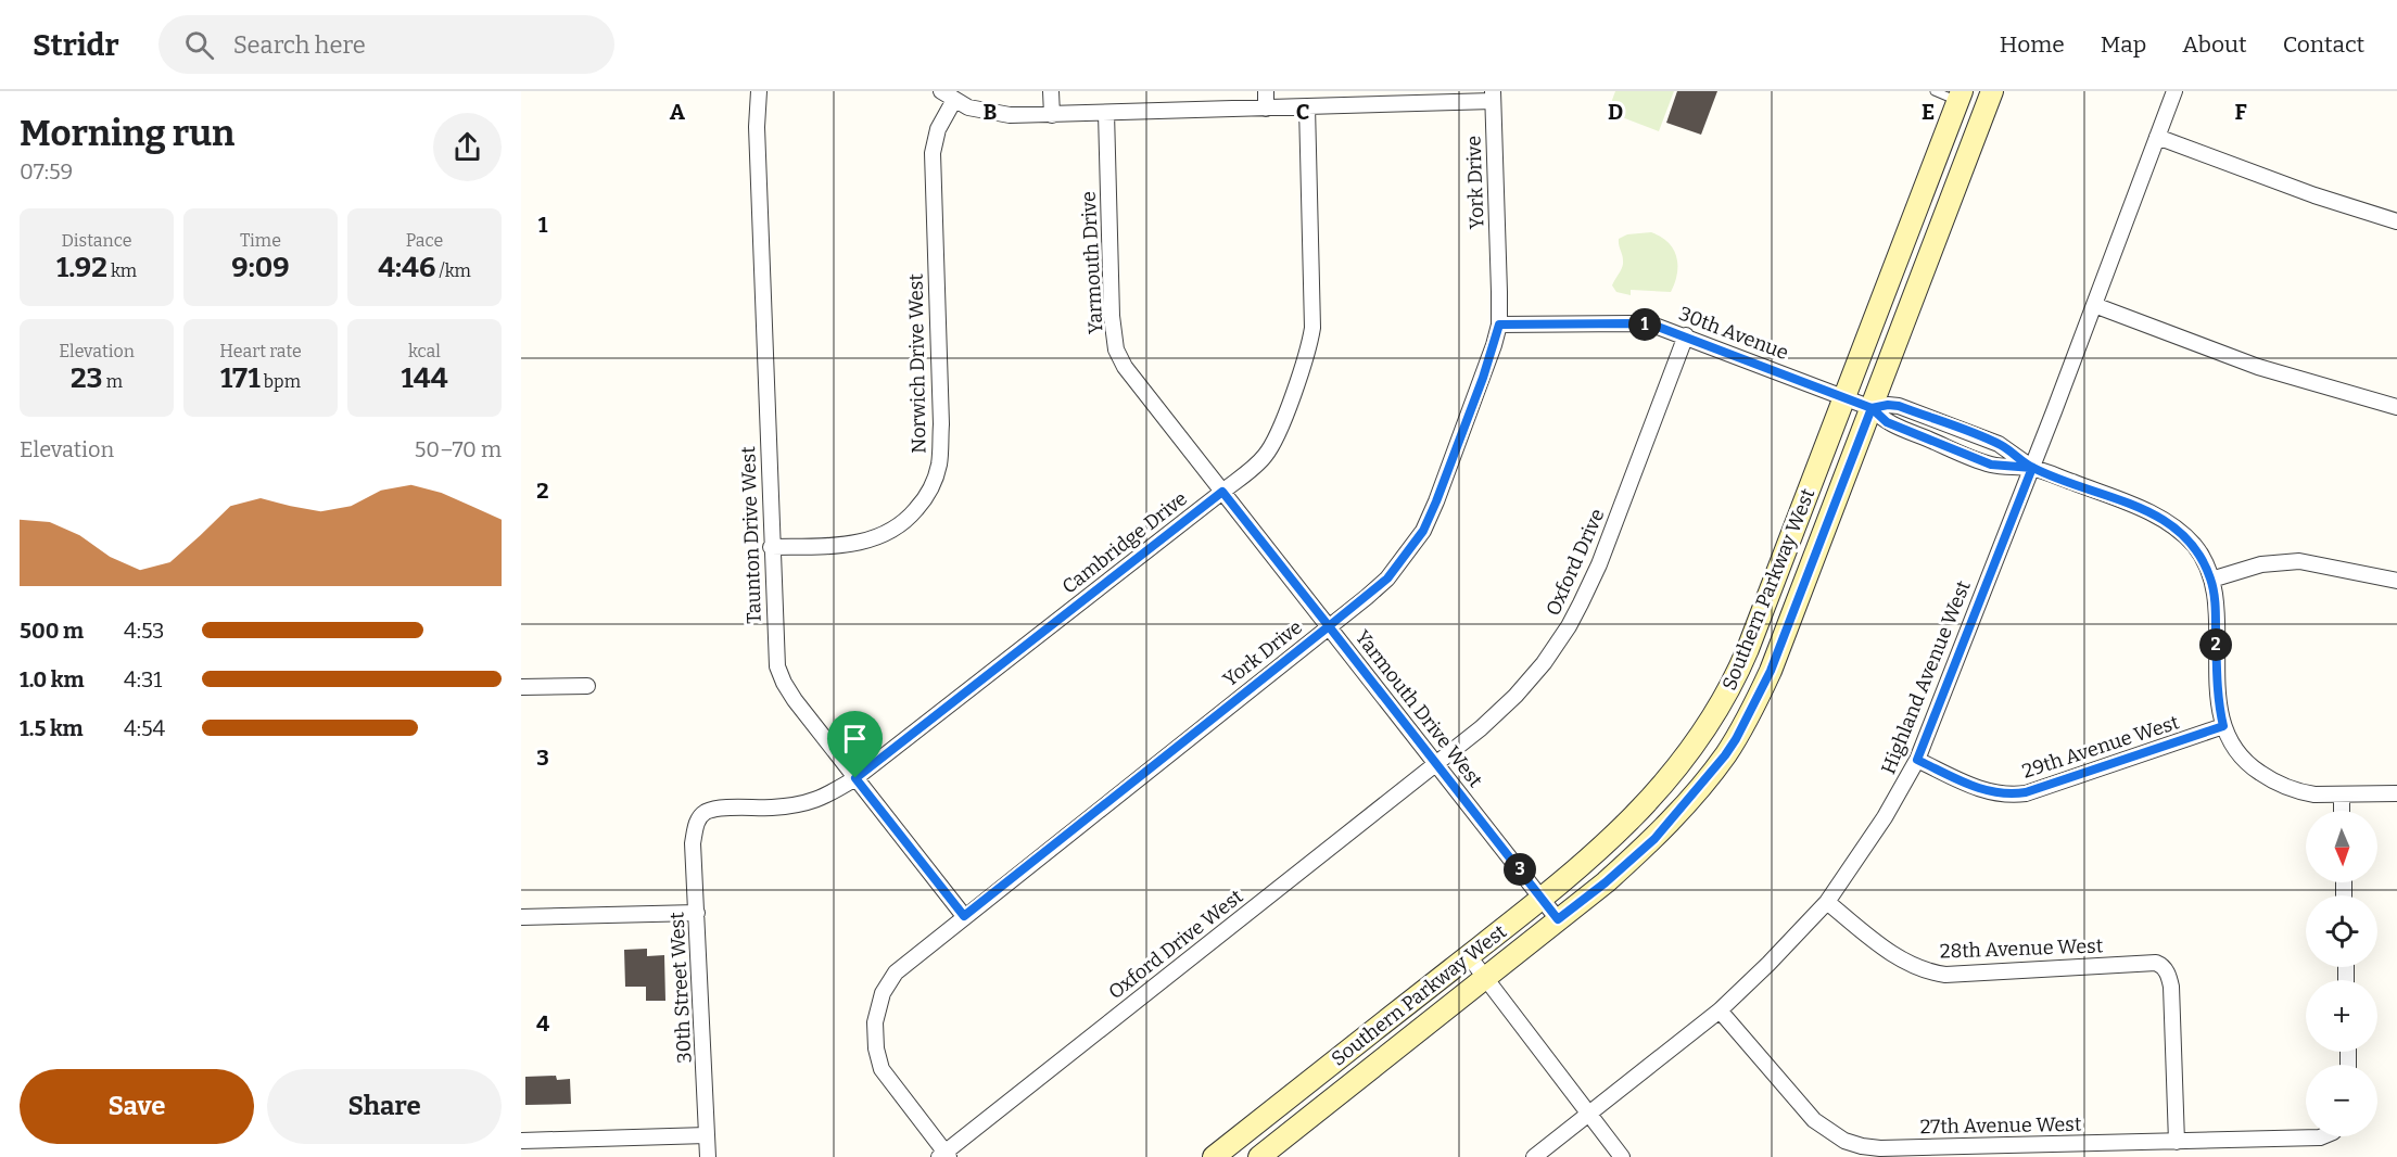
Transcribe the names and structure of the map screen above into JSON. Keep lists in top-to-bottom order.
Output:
{
  "streets": {
    "street": [
      "York Drive",
      "Yarmouth Drive",
      "30th Avenue",
      "Norwich Drive West",
      "Taunton Drive West",
      "Cambridge Drive",
      "Oxford Drive",
      "Southern Parkway West",
      "Highland Avenue West",
      "Yarmouth Drive West",
      "29th Avenue West",
      "Oxford Drive West",
      "28th Avenue West",
      "30th Street West",
      "27th Avenue West"
    ]
  },
  "crossings": [
    ["York Drive", "30th Avenue"],
    ["York Drive", "Taunton Drive West"],
    ["York Drive", "Yarmouth Drive West"],
    ["York Drive", "Oxford Drive West"],
    ["Yarmouth Drive", "Cambridge Drive"],
    ["Yarmouth Drive", "Yarmouth Drive West"],
    ["30th Avenue", "Oxford Drive"],
    ["30th Avenue", "Southern Parkway West"],
    ["Norwich Drive West", "Taunton Drive West"],
    ["Taunton Drive West", "Cambridge Drive"],
    ["Cambridge Drive", "Yarmouth Drive West"],
    ["Cambridge Drive", "30th Street West"],
    ["Oxford Drive", "Yarmouth Drive West"],
    ["Oxford Drive", "Oxford Drive West"],
    ["Southern Parkway West", "Yarmouth Drive West"],
    ["Highland Avenue West", "29th Avenue West"],
    ["Highland Avenue West", "28th Avenue West"],
    ["Highland Avenue West", "27th Avenue West"],
    ["Yarmouth Drive West", "Oxford Drive West"],
    ["28th Avenue West", "27th Avenue West"]
  ],
  "north": "bottom",
  "page": {
    "header": "Stridr",
    "search": "Search here",
    "nav": [
      "Home",
      "Map",
      "About",
      "Contact"
    ],
    "heading": ["Morning run", "07:59"],
    "stats": [
      ["Distance", "1.92 km"],
      ["Time", "9:09"],
      ["Pace", "4:46 /km"],
      ["Elevation", "23 m"],
      ["Heart rate", "171 bpm"],
      ["kcal", "144"]
    ],
    "pins": ["1", "2", "3"],
    "chart": ["Elevation", "50–70 m"],
    "list": [
      {
        "name": "500 m",
        "note": "4:53"
      },
      {
        "name": "1.0 km",
        "note": "4:31"
      },
      {
        "name": "1.5 km",
        "note": "4:54"
      }
    ],
    "map_buttons": ["+", "−"],
    "buttons": ["Save", "Share"]
  },
  "grid": {
    "columns": [
      "A",
      "B",
      "C",
      "D",
      "E",
      "F"
    ],
    "rows": [
      "1",
      "2",
      "3",
      "4"
    ]
  }
}
